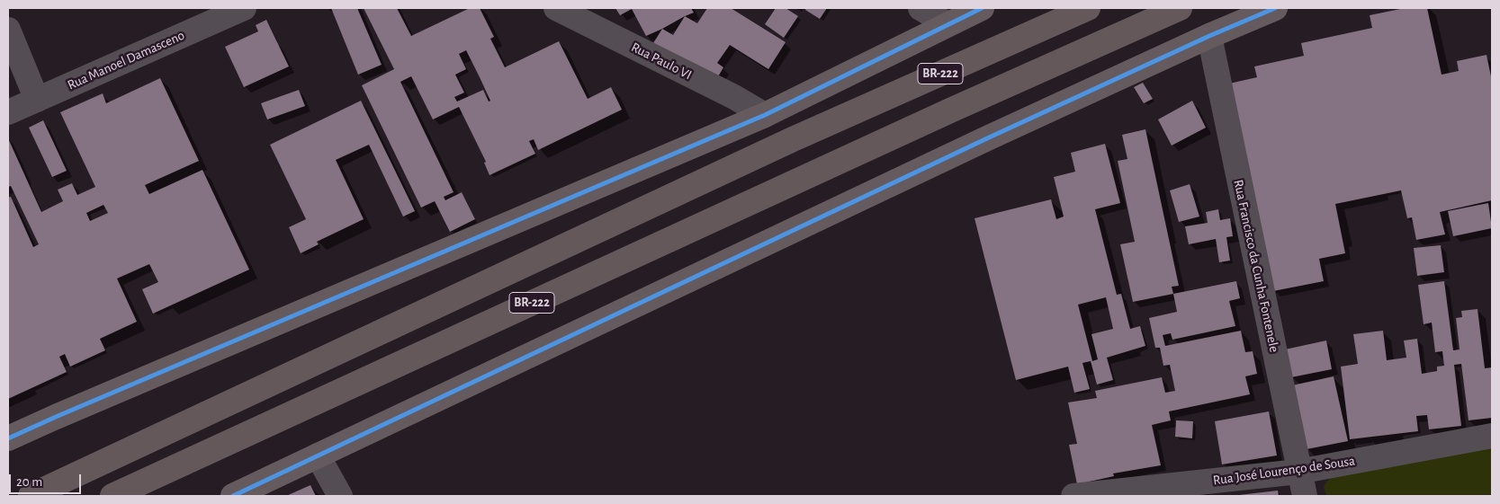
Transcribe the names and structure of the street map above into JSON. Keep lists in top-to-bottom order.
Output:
{
  "streets": {
    "highway": ["BR-222"],
    "street": [
      "Rua Manoel Damasceno",
      "Rua Paulo VI",
      "Rua Francisco da Cunha Fontenele",
      "Rua José Lourenço de Sousa"
    ]
  },
  "crossings": [
    ["Rua Francisco da Cunha Fontenele", "Rua José Lourenço de Sousa"]
  ],
  "scale_bar": "20 m"
}
